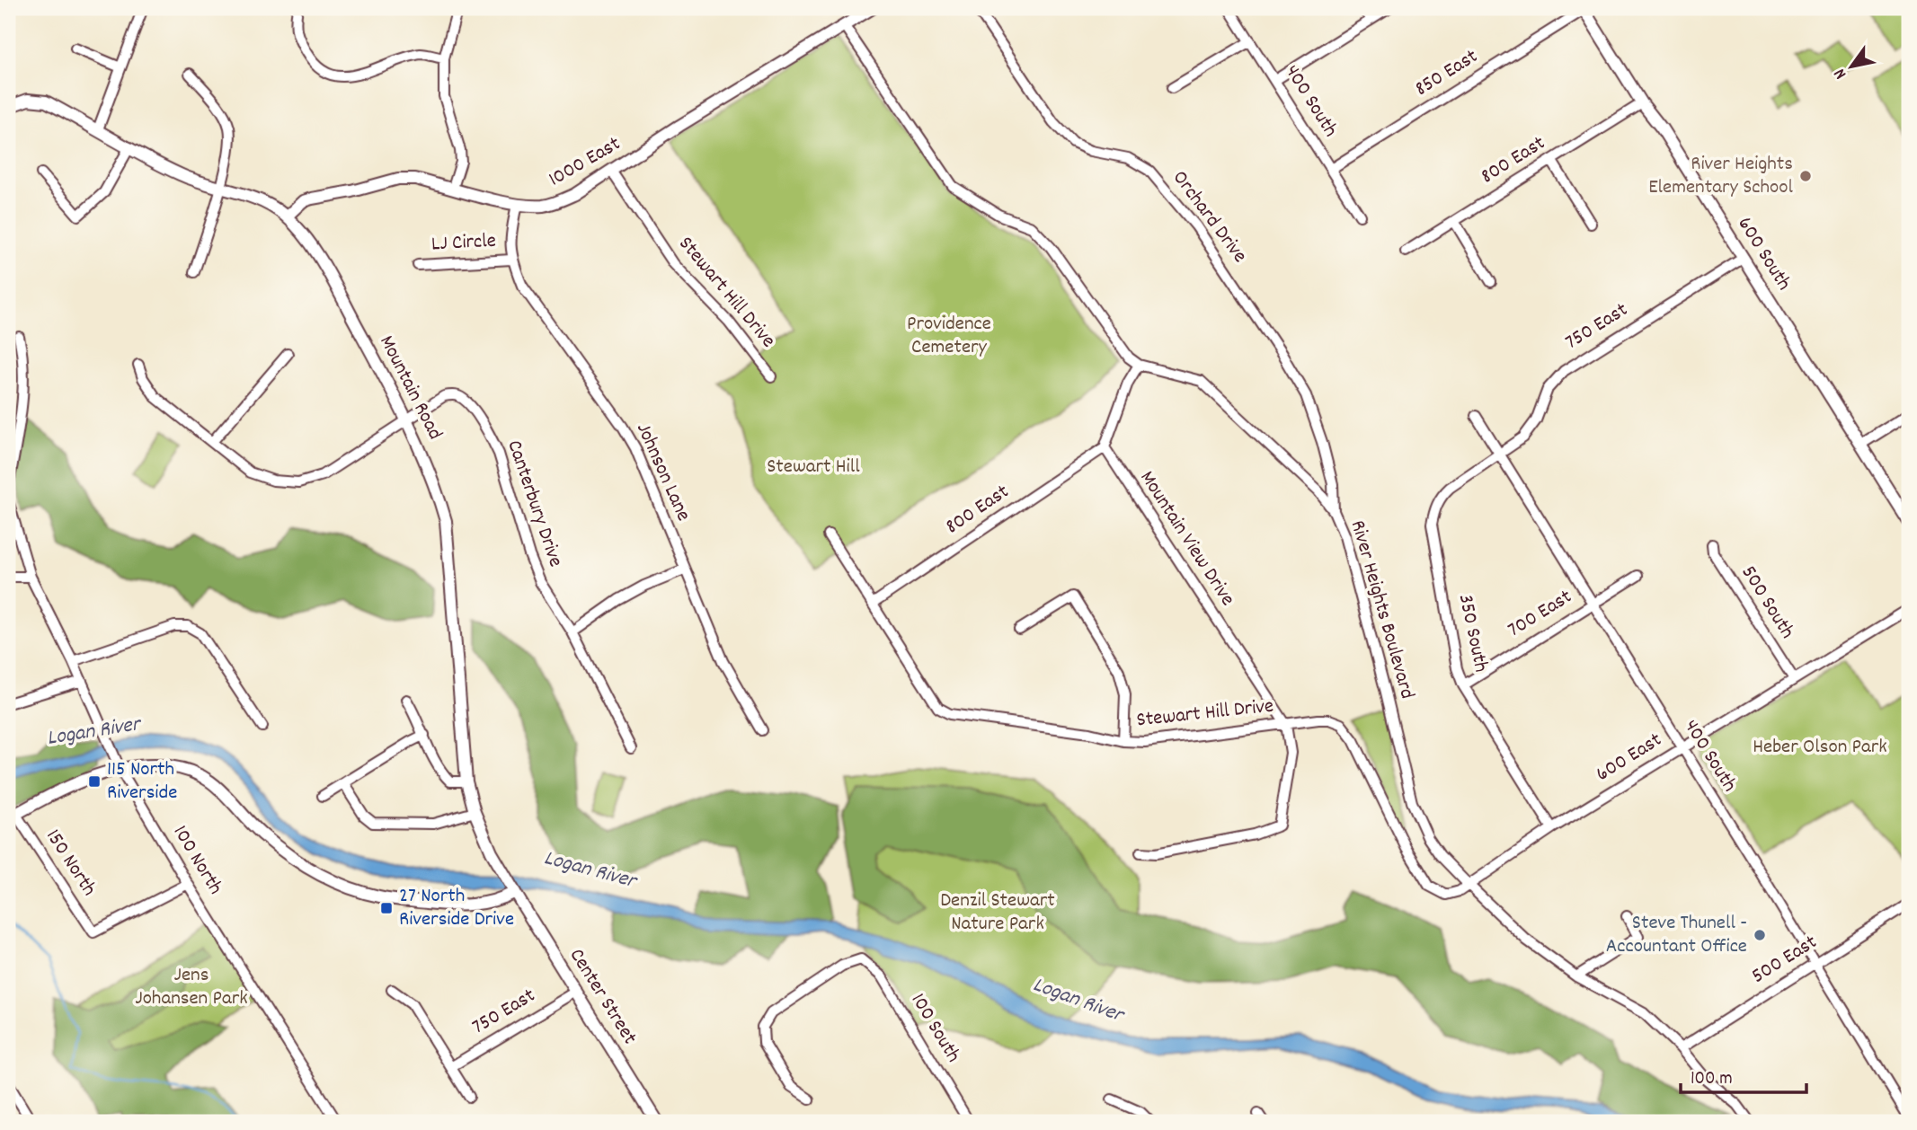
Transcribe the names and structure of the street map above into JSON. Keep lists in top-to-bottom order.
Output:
{
  "streets": {
    "street": [
      "850 East",
      "400 South",
      "800 East",
      "1000 East",
      "Orchard Drive",
      "LJ Circle",
      "600 South",
      "Stewart Hill Drive",
      "750 East",
      "Mountain Road",
      "Johnson Lane",
      "Canterbury Drive",
      "Mountain View Drive",
      "500 South",
      "River Heights Boulevard",
      "700 East",
      "350 South",
      "600 East",
      "100 North",
      "150 North",
      "500 East",
      "Center Street",
      "100 South"
    ]
  },
  "crossings": [
    ["850 East", "400 South"],
    ["850 East", "600 South"],
    ["400 South", "750 East"],
    ["400 South", "700 East"],
    ["400 South", "350 South"],
    ["400 South", "600 East"],
    ["400 South", "500 East"],
    ["800 East", "600 South"],
    ["800 East", "Stewart Hill Drive"],
    ["800 East", "Mountain View Drive"],
    ["1000 East", "Stewart Hill Drive"],
    ["1000 East", "Mountain Road"],
    ["1000 East", "Johnson Lane"],
    ["Orchard Drive", "River Heights Boulevard"],
    ["LJ Circle", "Johnson Lane"],
    ["600 South", "750 East"],
    ["Stewart Hill Drive", "Mountain View Drive"],
    ["Stewart Hill Drive", "River Heights Boulevard"],
    ["Stewart Hill Drive", "600 East"],
    ["750 East", "350 South"],
    ["750 East", "Center Street"],
    ["Mountain Road", "Canterbury Drive"],
    ["Mountain Road", "Center Street"],
    ["500 South", "600 East"],
    ["River Heights Boulevard", "600 East"],
    ["River Heights Boulevard", "500 East"],
    ["700 East", "350 South"],
    ["350 South", "600 East"],
    ["100 North", "150 North"]
  ],
  "water": ["Logan River"],
  "parks": [
    "Providence Cemetery",
    "Stewart Hill",
    "Heber Olson Park",
    "Denzil Stewart Nature Park",
    "Jens Johansen Park"
  ],
  "places": {
    "other": ["River Heights Elementary School", "Steve Thunell - Accountant Office"],
    "transit": ["115 North Riverside", "27 North Riverside Drive"]
  },
  "scale_bar": "100 m",
  "north": "bottom left"
}
